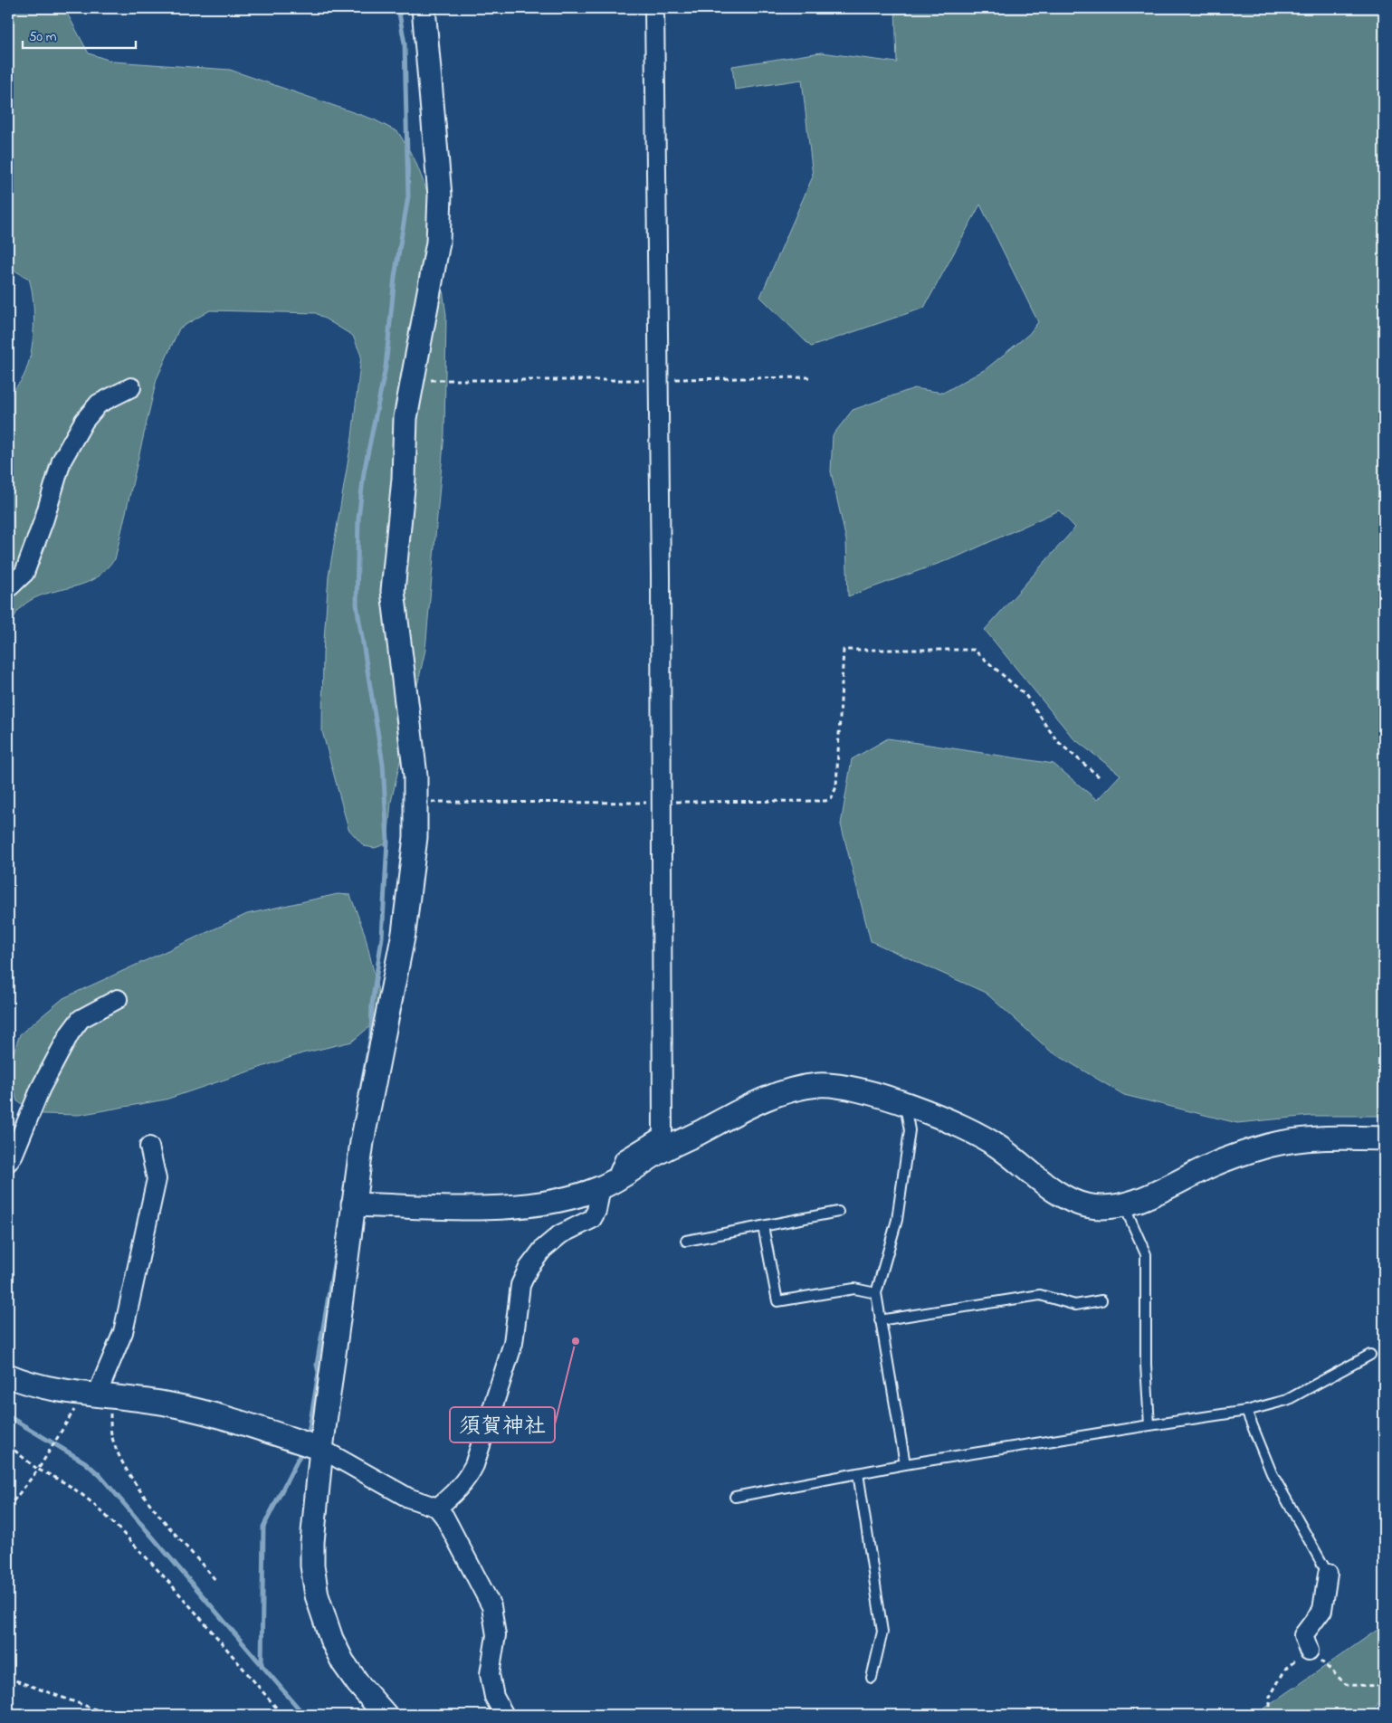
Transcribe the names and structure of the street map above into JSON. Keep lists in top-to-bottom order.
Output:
{
  "places": ["須賀神社"],
  "scale_bar": "50 m"
}
